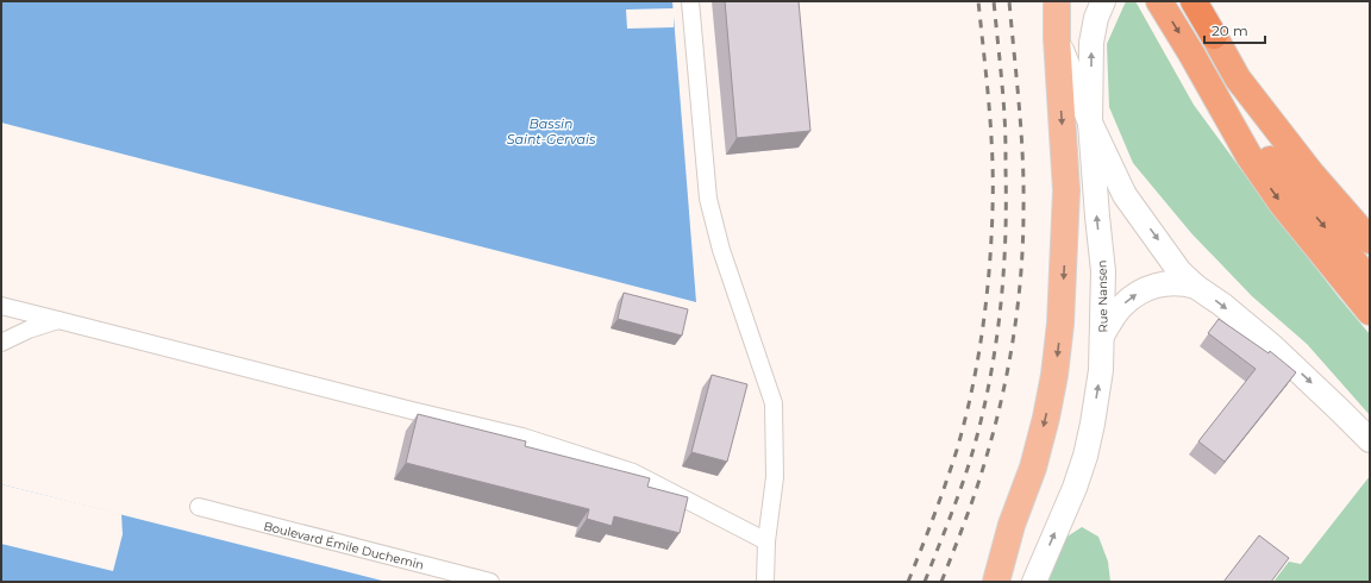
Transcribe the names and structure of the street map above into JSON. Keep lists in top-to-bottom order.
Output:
{
  "streets": {
    "main road": ["Rue Nansen"],
    "street": ["Boulevard Émile Duchemin"]
  },
  "water": ["Bassin Saint-Gervais"],
  "scale_bar": "20 m"
}
